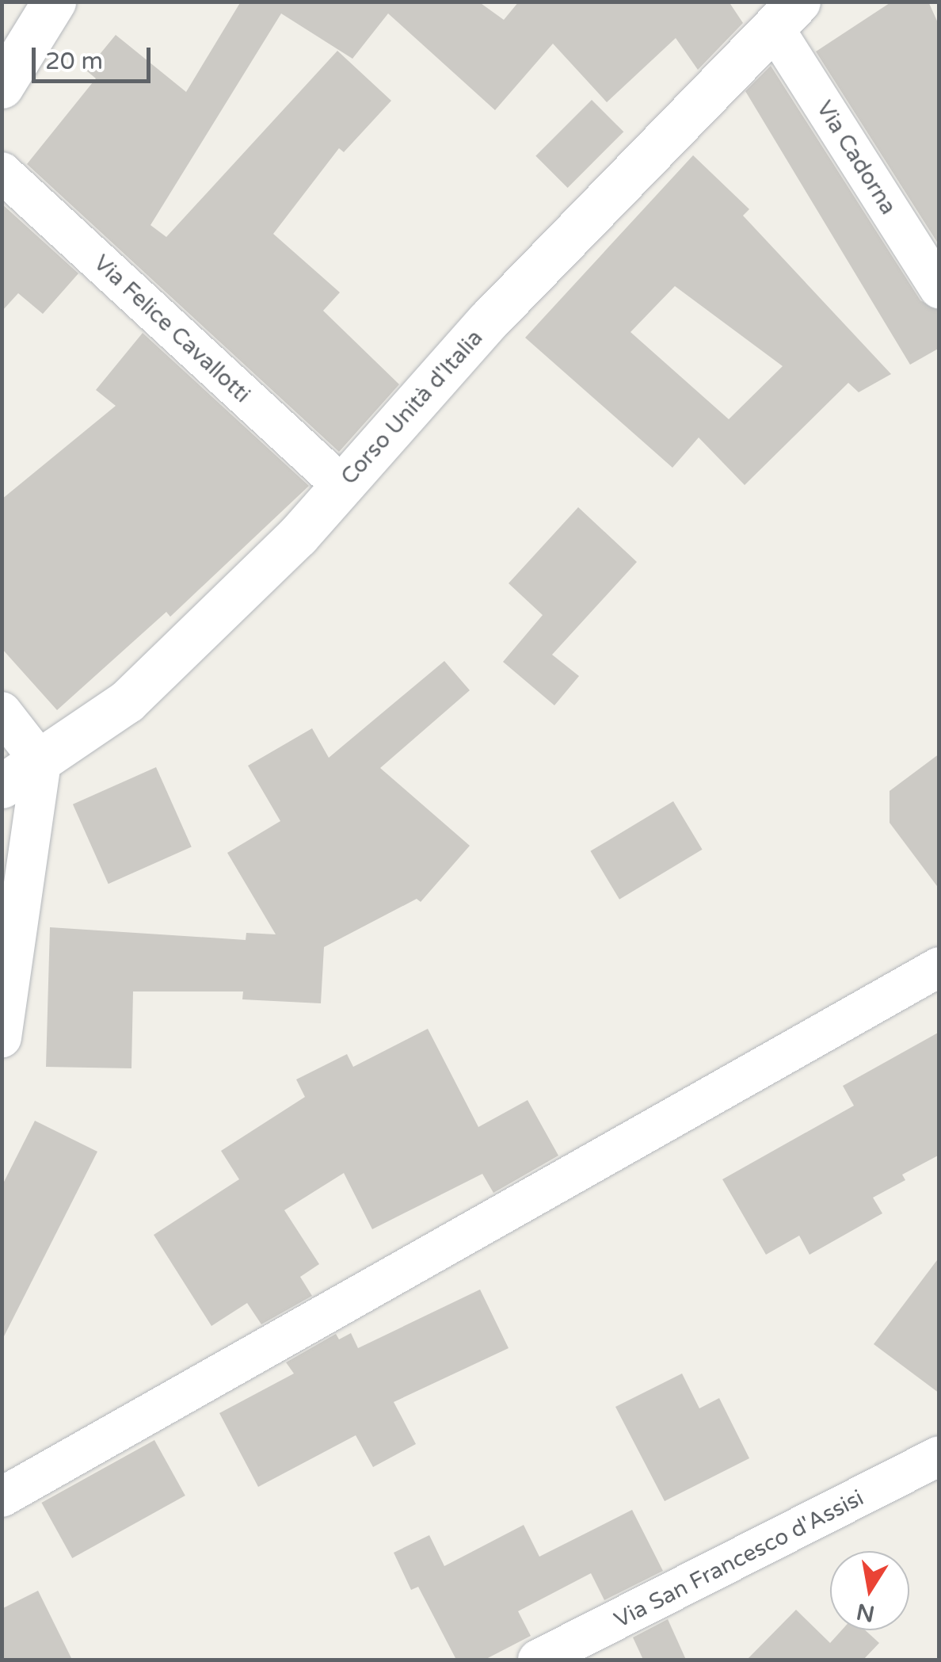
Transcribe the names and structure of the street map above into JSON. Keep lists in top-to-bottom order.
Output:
{
  "streets": {
    "main road": ["Corso Unità d'Italia"],
    "street": ["Via Cadorna", "Via Felice Cavallotti", "Via San Francesco d'Assisi"]
  },
  "crossings": [
    ["Via Cadorna", "Corso Unità d'Italia"],
    ["Via Felice Cavallotti", "Corso Unità d'Italia"]
  ],
  "scale_bar": "20 m",
  "north": "bottom"
}
